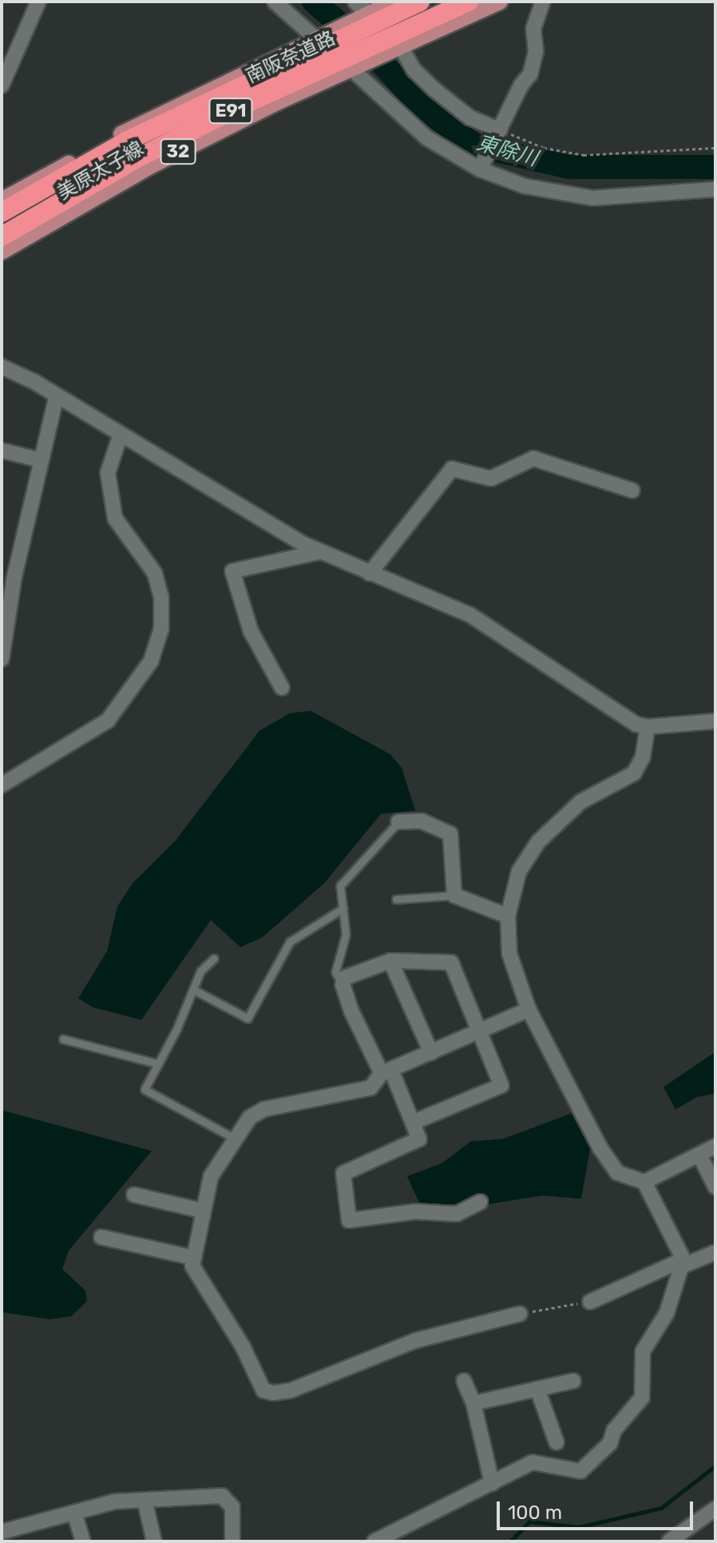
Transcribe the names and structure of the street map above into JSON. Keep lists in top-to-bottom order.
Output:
{
  "streets": {
    "highway": ["南阪奈道路", "E91"],
    "main road": ["32", "美原太子線"]
  },
  "water": ["東除川"],
  "scale_bar": "100 m"
}
